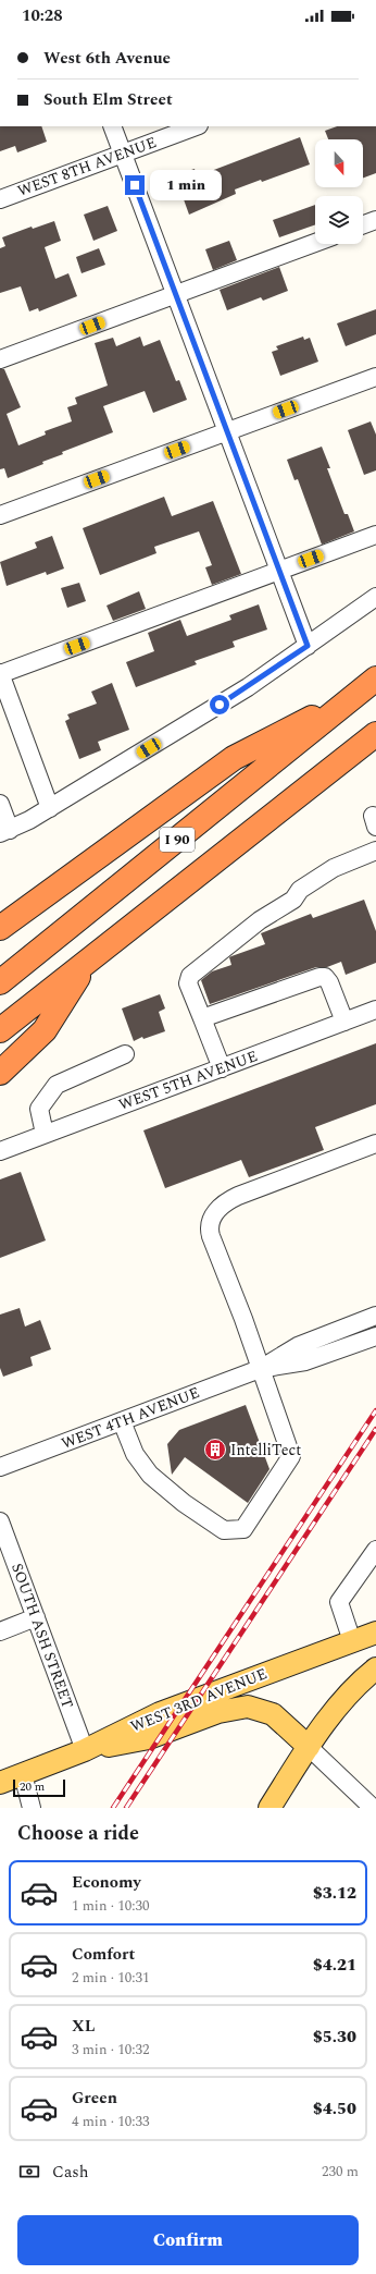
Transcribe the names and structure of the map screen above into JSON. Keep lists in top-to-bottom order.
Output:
{
  "streets": {
    "highway": ["I 90"],
    "main road": ["WEST 3RD AVENUE"],
    "street": [
      "WEST 8TH AVENUE",
      "WEST 5TH AVENUE",
      "WEST 4TH AVENUE",
      "SOUTH ASH STREET"
    ]
  },
  "crossings": [
    ["SOUTH ASH STREET", "WEST 3RD AVENUE"]
  ],
  "places": {
    "building": ["IntelliTect"]
  },
  "scale_bar": "20 m",
  "north": "bottom",
  "page": {
    "status": "10:28",
    "banner": ["West 6th Avenue", "South Elm Street"],
    "bubble": "1 min",
    "scale": "20 m",
    "heading": "Choose a ride",
    "list": [
      {
        "name": "Economy",
        "note": "1 min · 10:30",
        "value": "$3.12"
      },
      {
        "name": "Comfort",
        "note": "2 min · 10:31",
        "value": "$4.21"
      },
      {
        "name": "XL",
        "note": "3 min · 10:32",
        "value": "$5.30"
      },
      {
        "name": "Green",
        "note": "4 min · 10:33",
        "value": "$4.50"
      }
    ],
    "pay": ["Cash", "230 m"],
    "buttons": "Confirm"
  }
}
